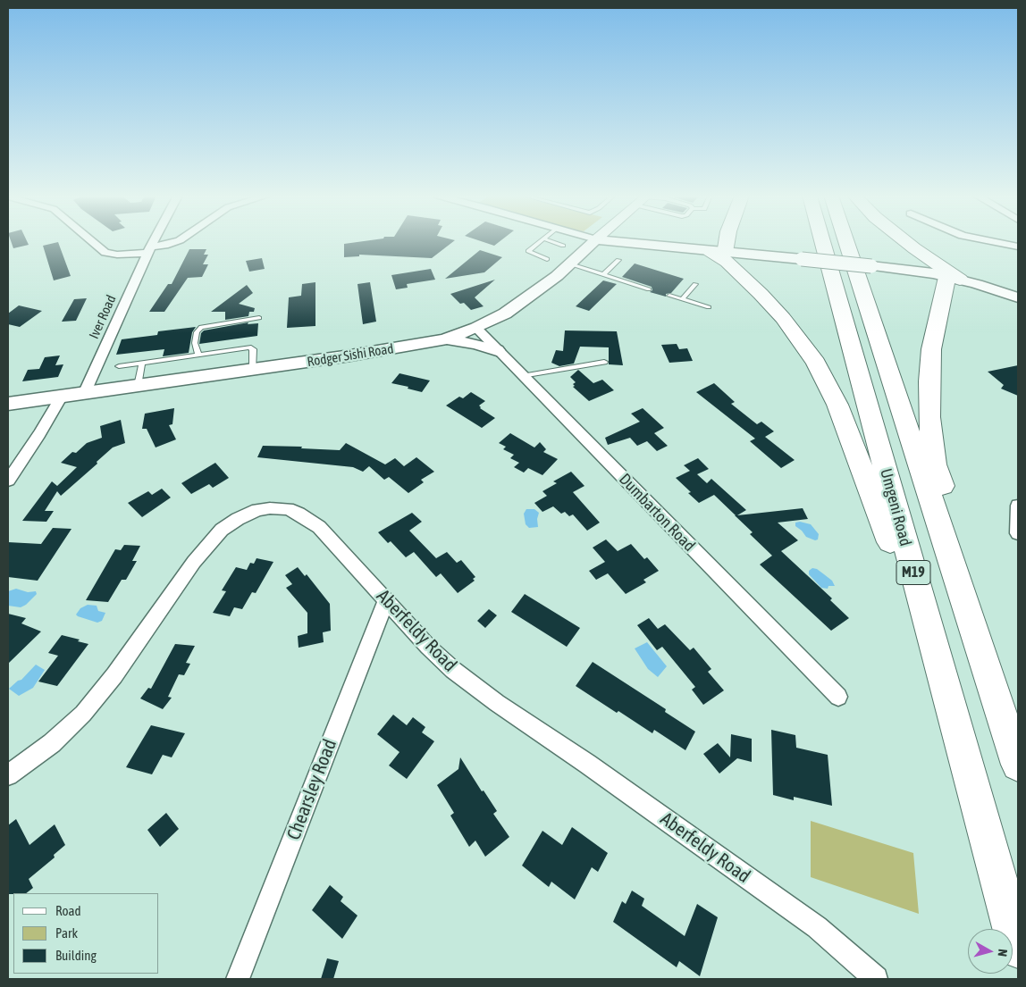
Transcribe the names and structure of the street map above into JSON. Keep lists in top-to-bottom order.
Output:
{
  "streets": {
    "highway": ["Umgeni Road", "M19"],
    "main road": ["Rodger Sishi Road"],
    "street": [
      "Iver Road",
      "Dumbarton Road",
      "Aberfeldy Road",
      "Chearsley Road"
    ]
  },
  "crossings": [
    ["Iver Road", "Rodger Sishi Road"],
    ["Rodger Sishi Road", "Dumbarton Road"],
    ["Aberfeldy Road", "Chearsley Road"]
  ],
  "legend": ["Road", "Park", "Building"],
  "north": "right"
}
